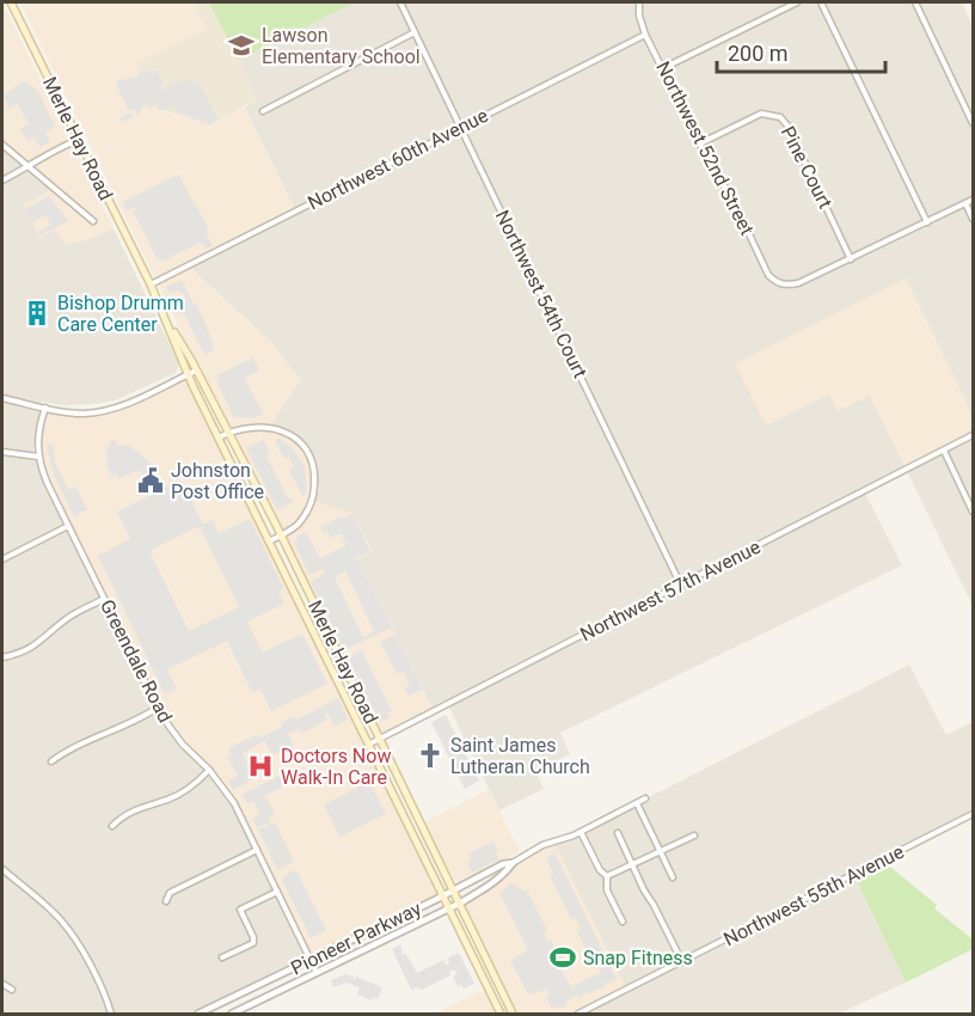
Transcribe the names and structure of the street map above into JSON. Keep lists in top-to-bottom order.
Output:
{
  "streets": {
    "main road": ["Merle Hay Road"],
    "street": [
      "Northwest 52nd Street",
      "Northwest 60th Avenue",
      "Pine Court",
      "Northwest 54th Court",
      "Northwest 57th Avenue",
      "Greendale Road",
      "Northwest 55th Avenue",
      "Pioneer Parkway"
    ]
  },
  "crossings": [
    ["Merle Hay Road", "Northwest 60th Avenue"],
    ["Merle Hay Road", "Northwest 57th Avenue"],
    ["Merle Hay Road", "Pioneer Parkway"],
    ["Northwest 52nd Street", "Northwest 60th Avenue"],
    ["Northwest 52nd Street", "Pine Court"],
    ["Northwest 60th Avenue", "Northwest 54th Court"],
    ["Northwest 54th Court", "Northwest 57th Avenue"],
    ["Greendale Road", "Pioneer Parkway"]
  ],
  "places": {
    "school or university": ["Lawson Elementary School"],
    "building": ["Bishop Drumm Care Center"],
    "public building": ["Johnston Post Office"],
    "church": ["Saint James Lutheran Church"],
    "hospital": ["Doctors Now Walk-In Care"],
    "sports": ["Snap Fitness"]
  },
  "scale_bar": "200 m"
}
